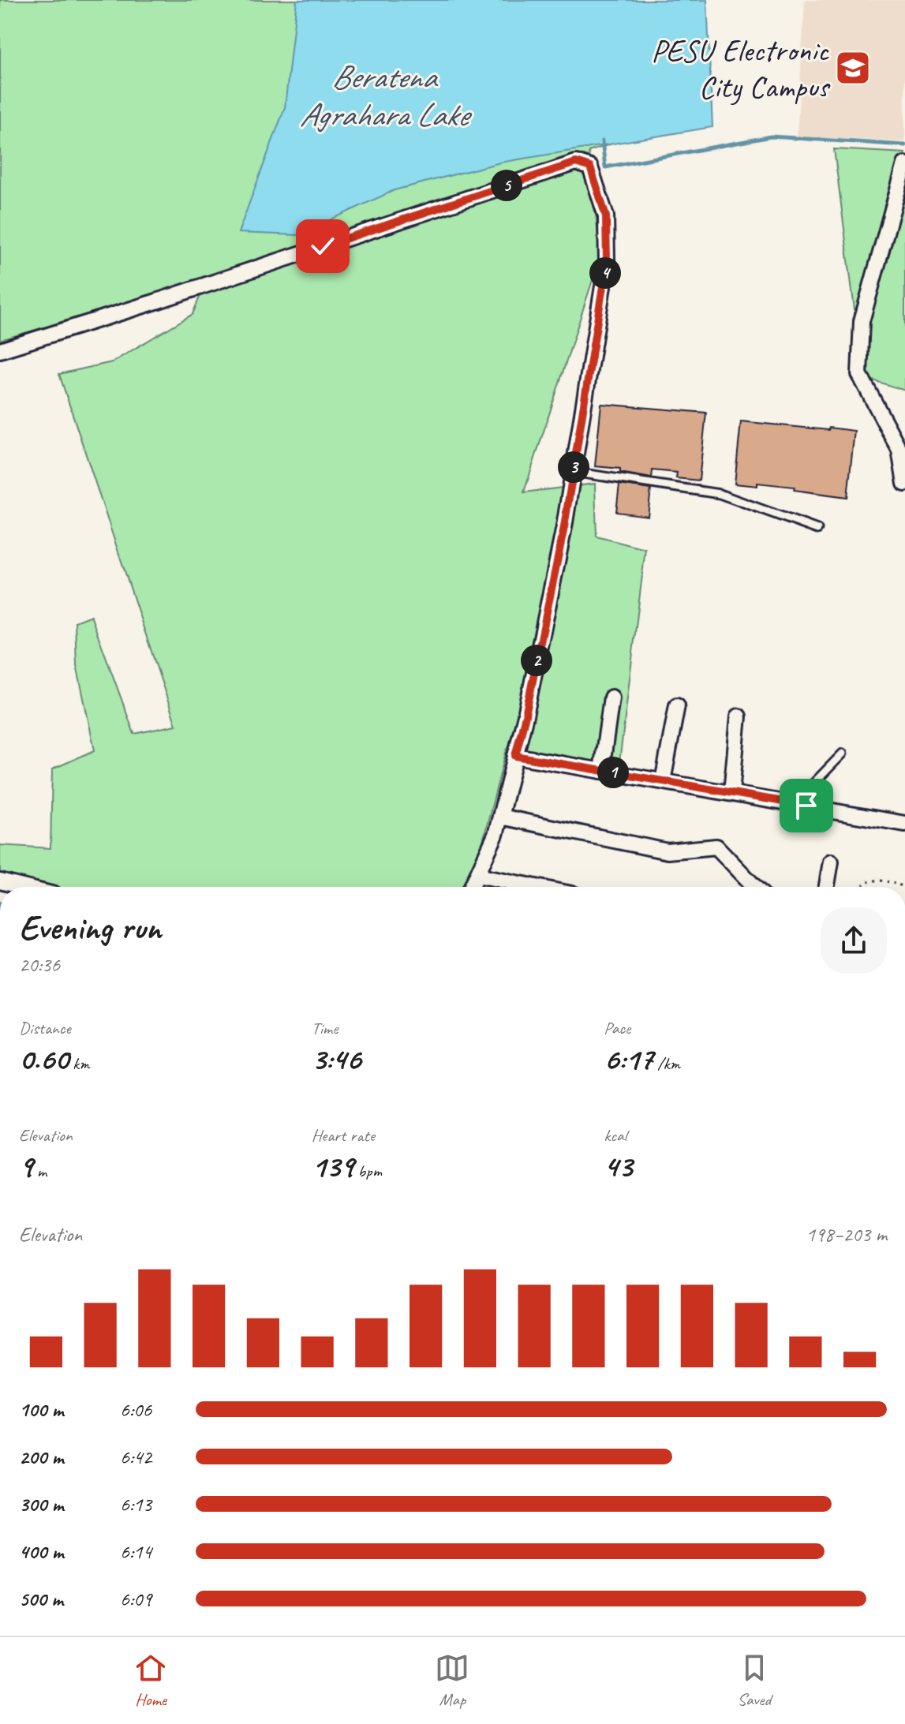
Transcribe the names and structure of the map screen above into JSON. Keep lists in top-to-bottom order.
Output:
{
  "water": ["Beratena Agrahara Lake"],
  "places": {
    "school or university": ["PESU Electronic City Campus"]
  },
  "page": {
    "pins": [
      "5",
      "4",
      "3",
      "2",
      "1"
    ],
    "heading": ["Evening run", "20:36"],
    "stats": [
      ["Distance", "0.60 km"],
      ["Time", "3:46"],
      ["Pace", "6:17 /km"],
      ["Elevation", "9 m"],
      ["Heart rate", "139 bpm"],
      ["kcal", "43"]
    ],
    "chart": ["Elevation", "198–203 m"],
    "list": [
      {
        "name": "100 m",
        "note": "6:06"
      },
      {
        "name": "200 m",
        "note": "6:42"
      },
      {
        "name": "300 m",
        "note": "6:13"
      },
      {
        "name": "400 m",
        "note": "6:14"
      },
      {
        "name": "500 m",
        "note": "6:09"
      }
    ],
    "tabs": ["Home", "Map", "Saved"]
  }
}
